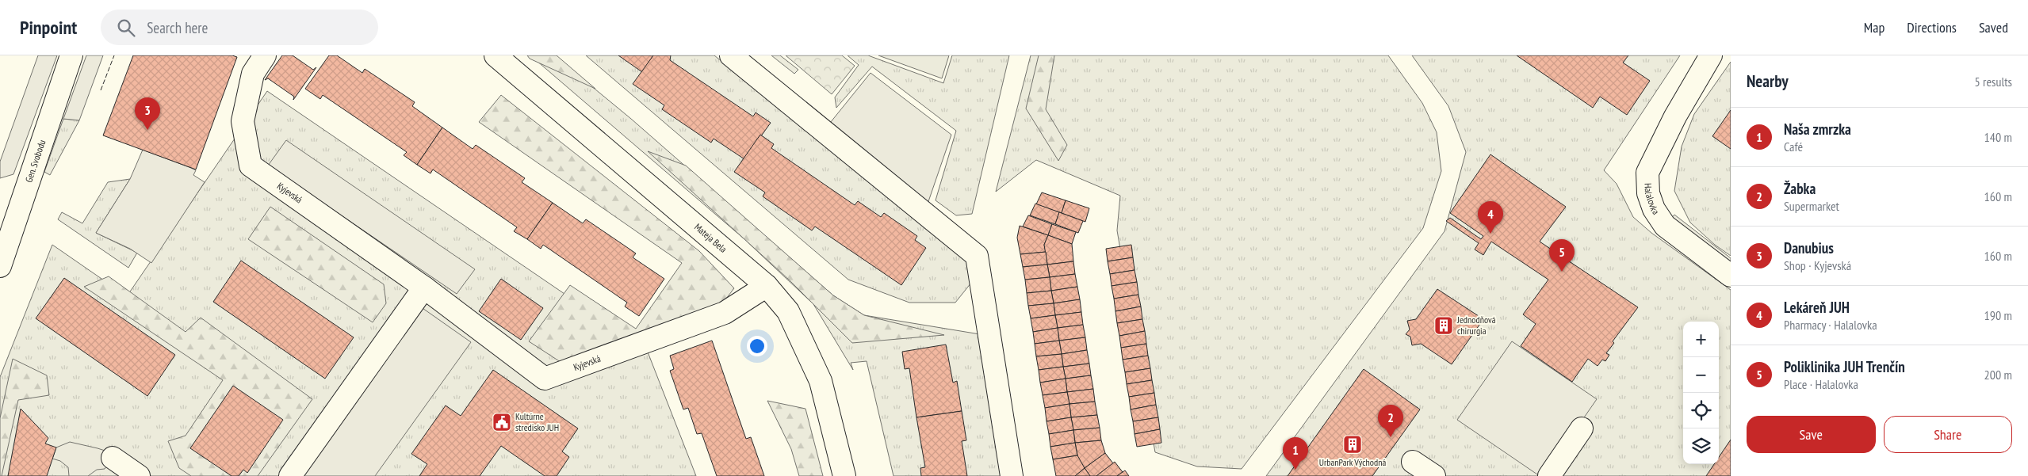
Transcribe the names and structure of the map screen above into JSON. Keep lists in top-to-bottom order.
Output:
{
  "streets": {
    "street": [
      "Gen. Svobodu",
      "Kyjevská",
      "Halalovka",
      "Mateja Bela"
    ]
  },
  "crossings": [
    ["Kyjevská", "Mateja Bela"]
  ],
  "places": {
    "building": ["Jednodňová chirurgia", "UrbanPark Východná"],
    "public building": ["Kultúrne stredisko JUH"]
  },
  "page": {
    "header": "Pinpoint",
    "search": "Search here",
    "nav": ["Map", "Directions", "Saved"],
    "heading": ["Nearby", "5 results"],
    "pins": [
      "3",
      "4",
      "5",
      "2",
      "1"
    ],
    "list": [
      {
        "mark": "1",
        "name": "Naša zmrzka",
        "note": "Café",
        "value": "140 m"
      },
      {
        "mark": "2",
        "name": "Žabka",
        "note": "Supermarket",
        "value": "160 m"
      },
      {
        "mark": "3",
        "name": "Danubius",
        "note": "Shop · Kyjevská",
        "value": "160 m"
      },
      {
        "mark": "4",
        "name": "Lekáreň JUH",
        "note": "Pharmacy · Halalovka",
        "value": "190 m"
      },
      {
        "mark": "5",
        "name": "Poliklinika JUH Trenčín",
        "note": "Place · Halalovka",
        "value": "200 m"
      }
    ],
    "map_buttons": ["+", "−"],
    "buttons": ["Save", "Share"]
  }
}
